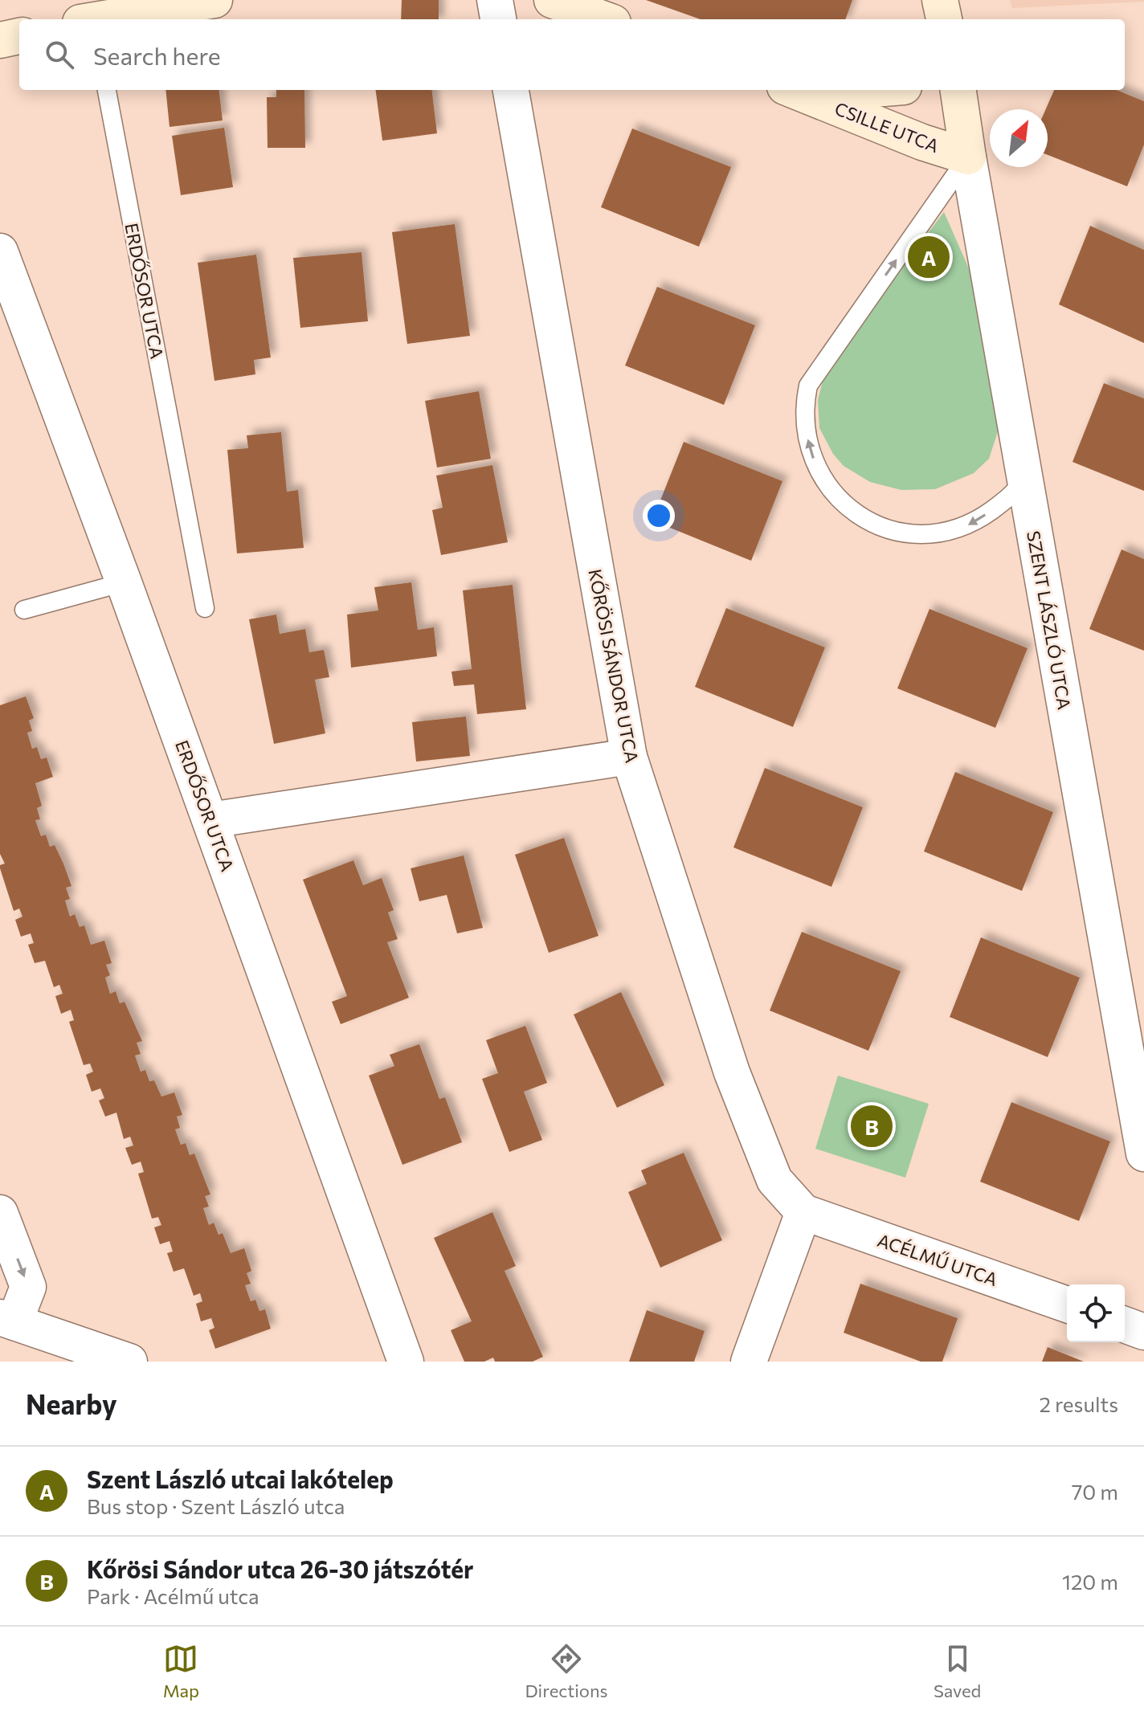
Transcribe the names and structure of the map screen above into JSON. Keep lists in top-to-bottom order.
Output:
{
  "streets": {
    "street": [
      "CSILLE UTCA",
      "ERDŐSOR UTCA",
      "SZENT LÁSZLÓ UTCA",
      "KŐRÖSI SÁNDOR UTCA",
      "ACÉLMŰ UTCA"
    ]
  },
  "crossings": [
    ["CSILLE UTCA", "SZENT LÁSZLÓ UTCA"],
    ["KŐRÖSI SÁNDOR UTCA", "ACÉLMŰ UTCA"]
  ],
  "north": "top right",
  "page": {
    "search": "Search here",
    "pins": ["A", "B"],
    "heading": ["Nearby", "2 results"],
    "list": [
      {
        "mark": "A",
        "name": "Szent László utcai lakótelep",
        "note": "Bus stop · Szent László utca",
        "value": "70 m"
      },
      {
        "mark": "B",
        "name": "Kőrösi Sándor utca 26-30 játszótér",
        "note": "Park · Acélmű utca",
        "value": "120 m"
      }
    ],
    "nav": ["Map", "Directions", "Saved"]
  }
}
